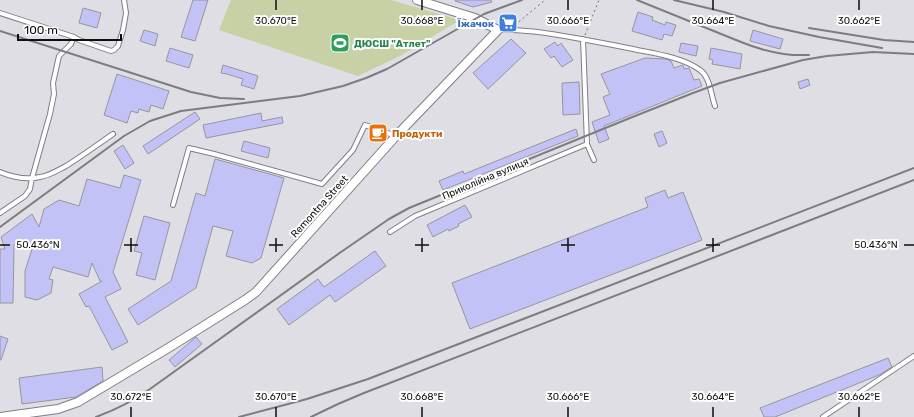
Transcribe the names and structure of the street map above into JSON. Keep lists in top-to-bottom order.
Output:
{
  "streets": {
    "street": ["Remontna Street"],
    "lane": ["Приколійна вулиця"]
  },
  "places": {
    "supermarket": ["Їжачок"],
    "sports": ["ДЮСШ \"Атлет\""],
    "cafe": ["Продукти"]
  },
  "scale_bar": "100 m",
  "coordinates": [
    "30.670°E",
    "30.668°E",
    "30.666°E",
    "30.664°E",
    "30.662°E",
    "50.436°N",
    "30.672°E"
  ]
}
